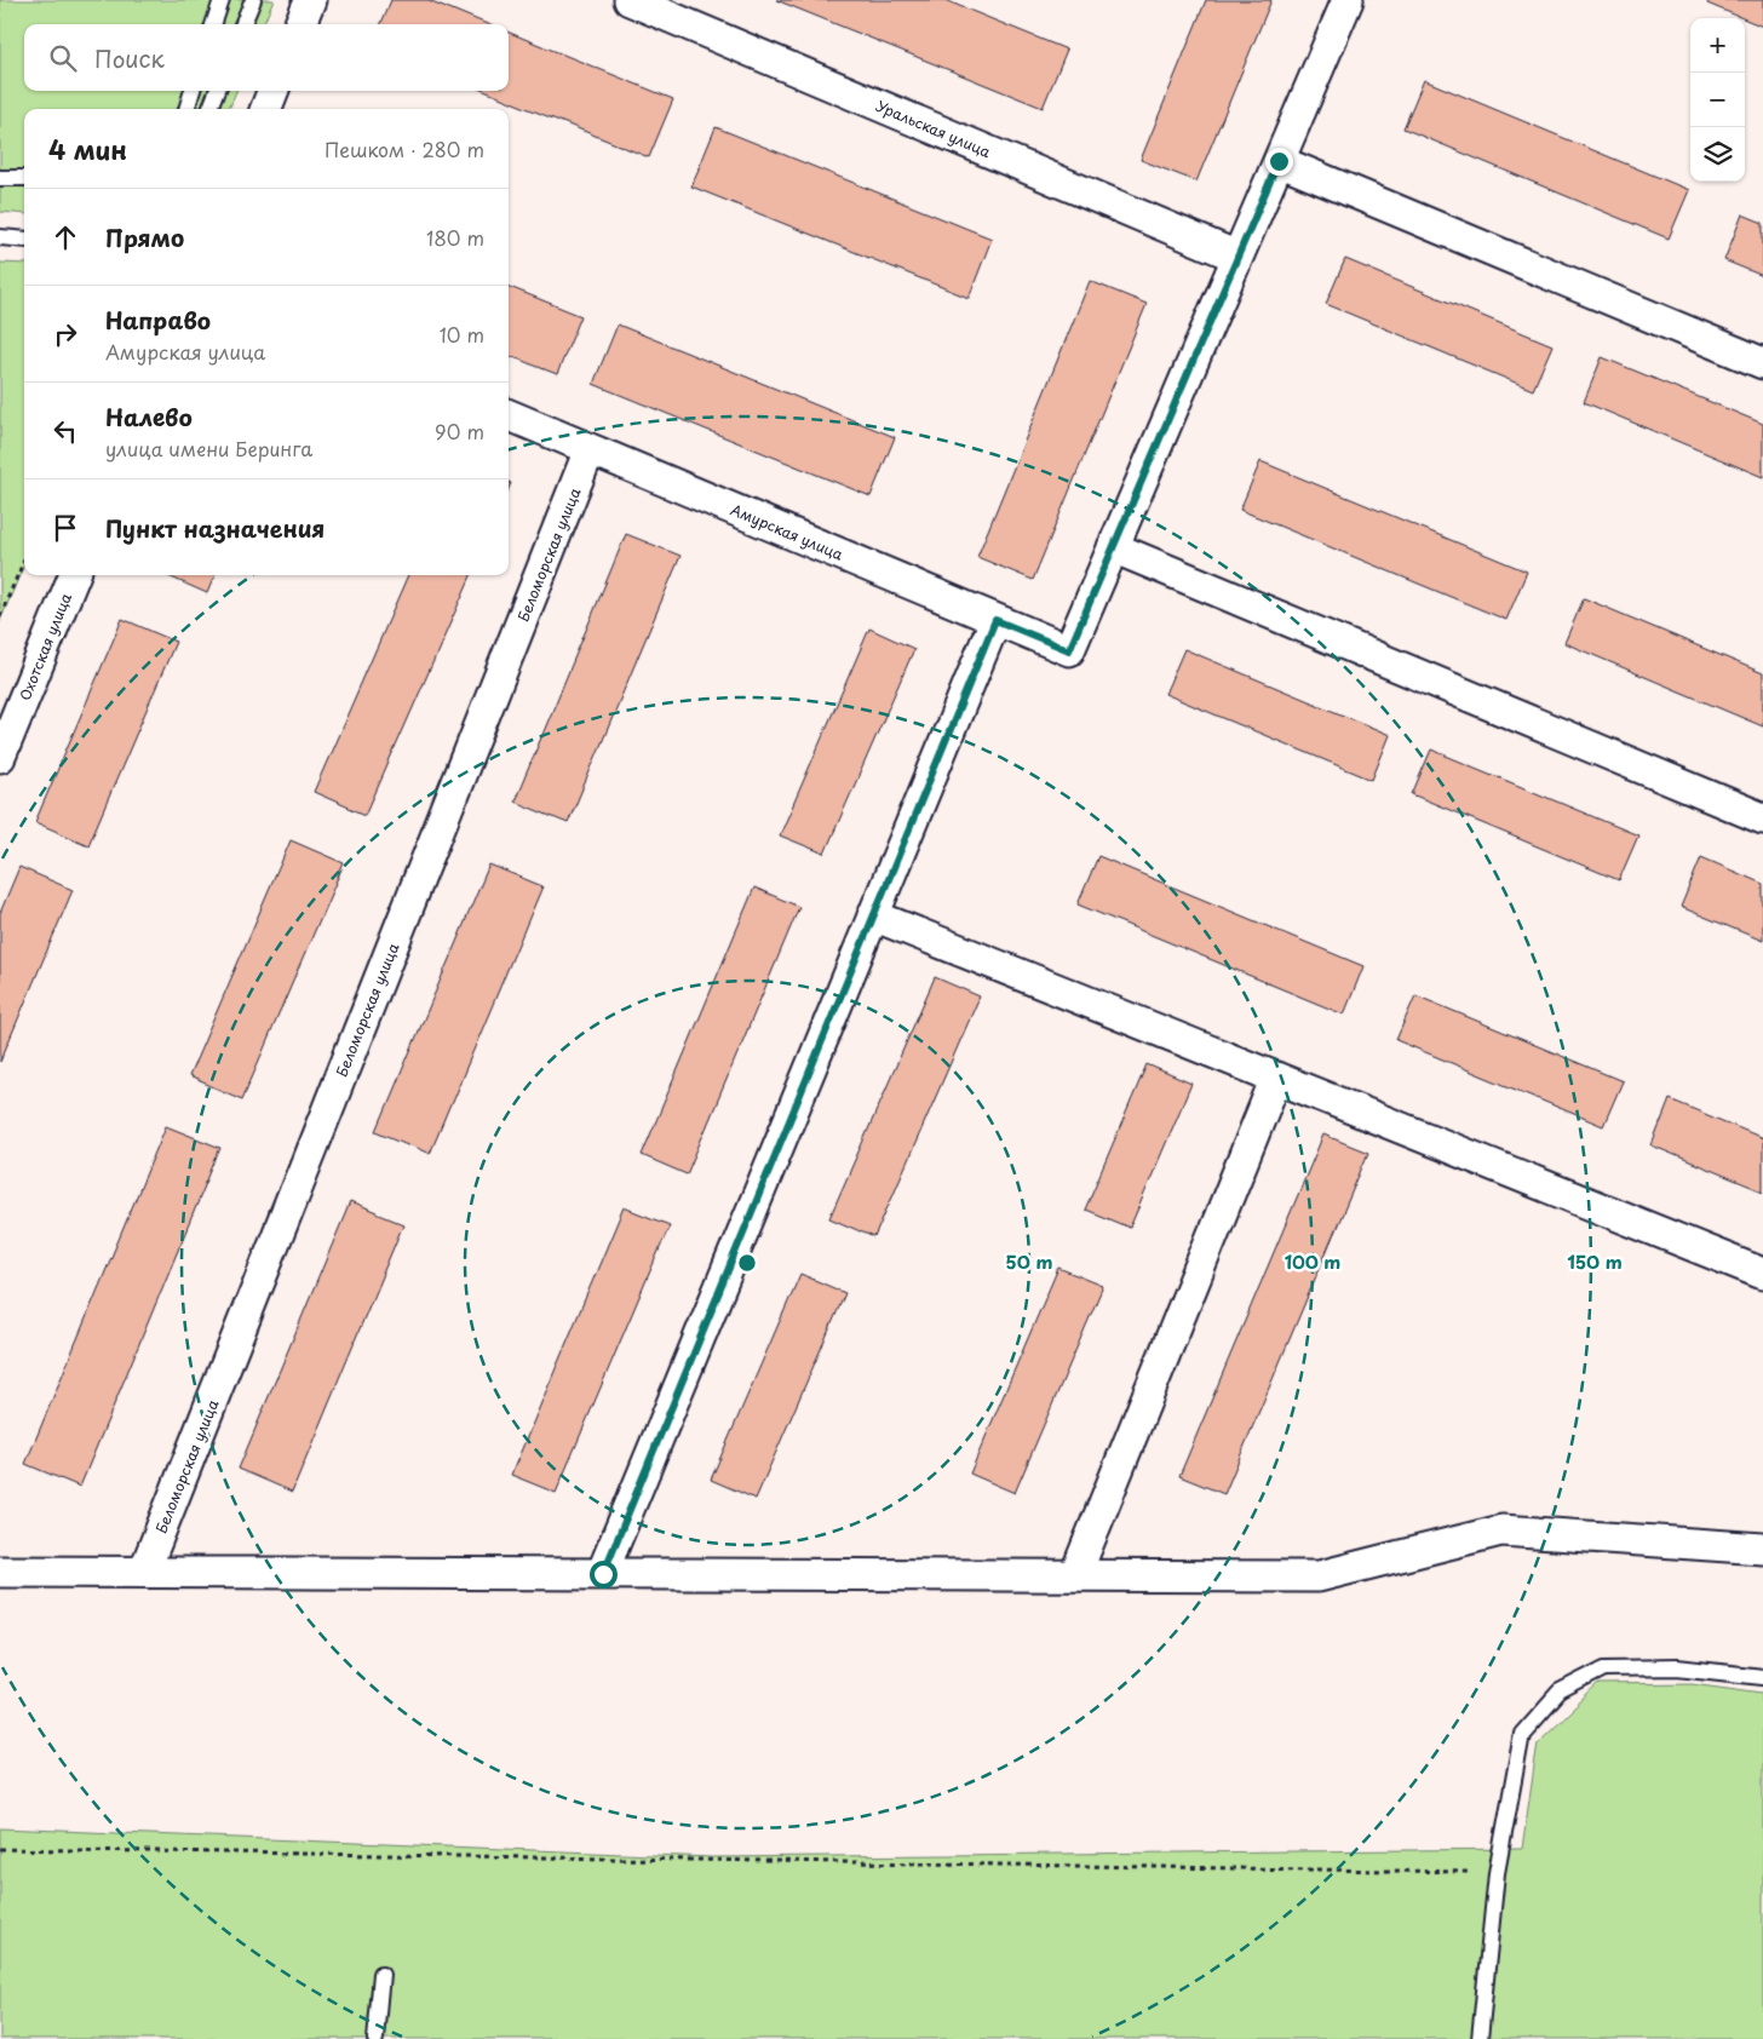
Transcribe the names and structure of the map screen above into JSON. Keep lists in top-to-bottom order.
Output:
{
  "streets": {
    "street": [
      "Уральская улица",
      "Амурская улица",
      "Беломорская улица",
      "Охотская улица"
    ]
  },
  "crossings": [
    ["Амурская улица", "Беломорская улица"]
  ],
  "page": {
    "map_buttons": ["+", "−"],
    "search": "Поиск",
    "heading": ["4 мин", "Пешком · 280 m"],
    "list": [
      ["Прямо", "180 m"],
      ["Направо", "Амурская улица", "10 m"],
      ["Налево", "улица имени Беринга", "90 m"],
      "Пункт назначения"
    ]
  },
  "rings": ["50 m", "100 m", "150 m"]
}
